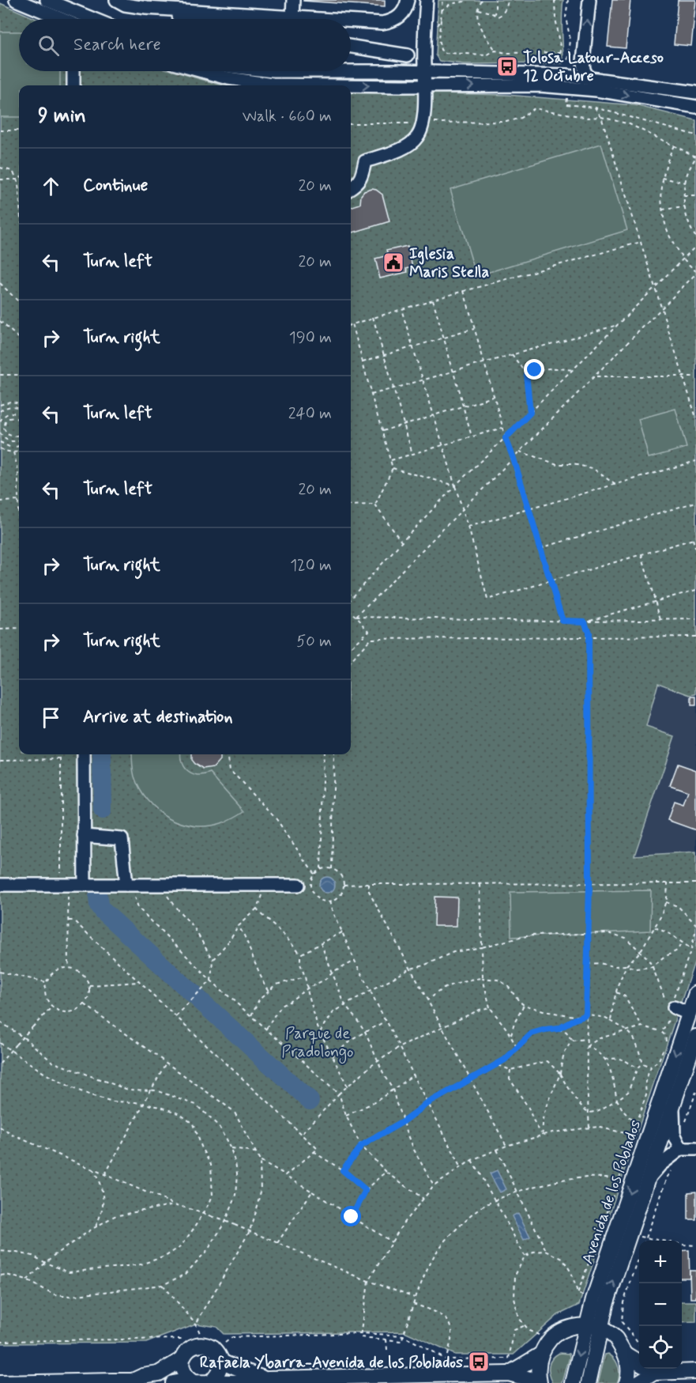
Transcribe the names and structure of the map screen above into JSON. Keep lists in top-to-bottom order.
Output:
{
  "streets": {
    "main road": ["Avenida de los Poblados"]
  },
  "parks": ["Parque de Pradolongo"],
  "places": {
    "bus stop": ["Tolosa Latour-Acceso 12 Octubre", "Rafaela Ybarra-Avenida de los Poblados"],
    "public building": ["Iglesia Maris Stella"]
  },
  "page": {
    "search": "Search here",
    "heading": ["9 min", "Walk · 660 m"],
    "list": [
      ["Continue", "20 m"],
      ["Turn left", "20 m"],
      ["Turn right", "190 m"],
      ["Turn left", "240 m"],
      ["Turn left", "20 m"],
      ["Turn right", "120 m"],
      ["Turn right", "50 m"],
      "Arrive at destination"
    ],
    "map_buttons": ["+", "−"]
  }
}
